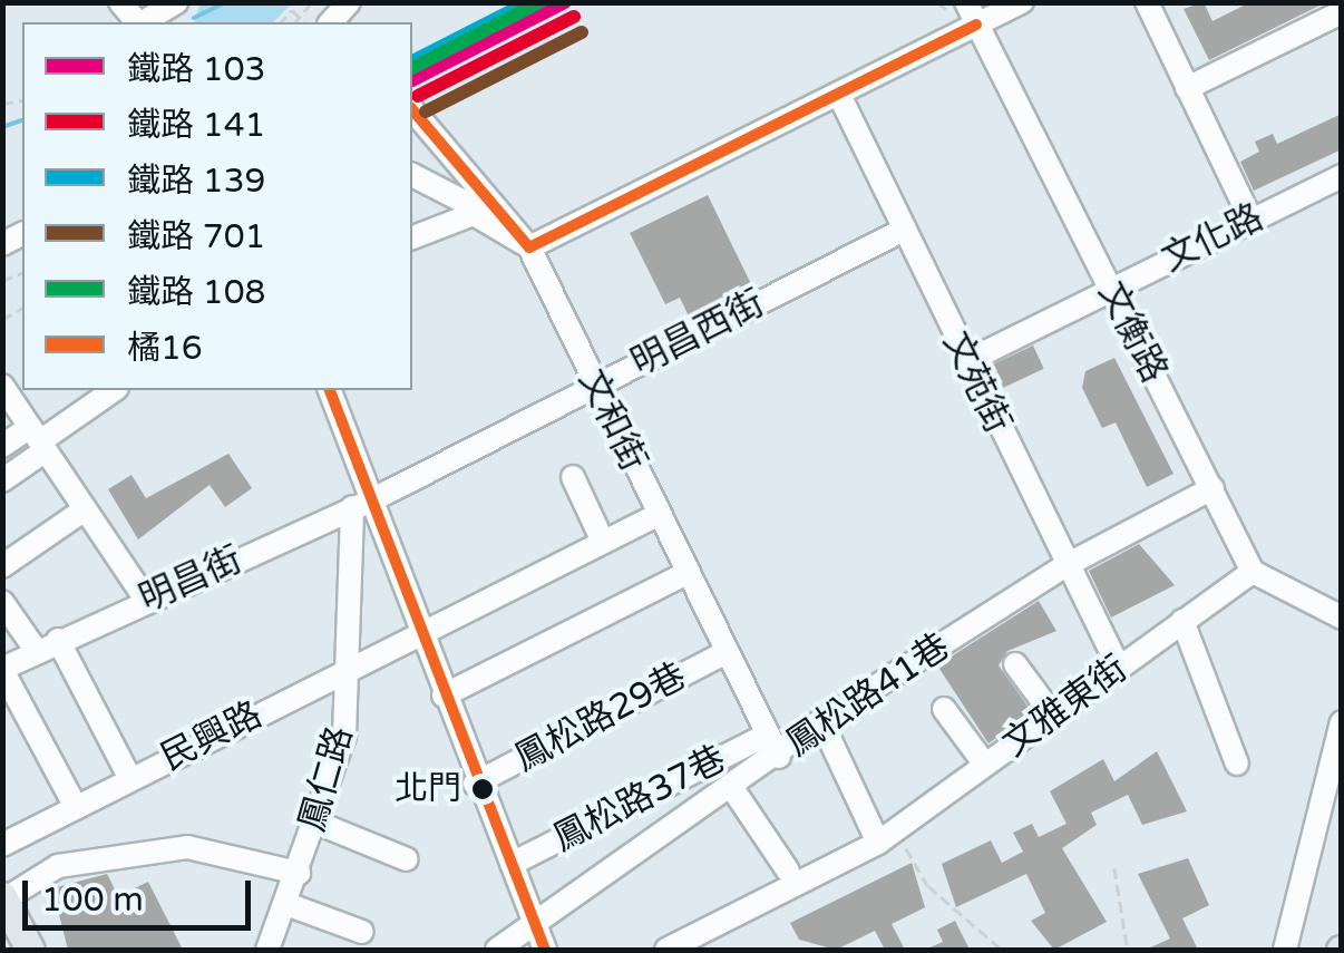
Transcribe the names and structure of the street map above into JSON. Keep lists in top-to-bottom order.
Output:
{
  "streets": {
    "street": [
      "文化路",
      "文衡路",
      "明昌西街",
      "文苑街",
      "文和街",
      "明昌街",
      "鳳松路41巷",
      "文雅東街",
      "鳳松路29巷",
      "民興路",
      "鳳仁路",
      "鳳松路37巷"
    ]
  },
  "crossings": [
    ["文化路", "文衡路"],
    ["文化路", "文苑街"],
    ["文衡路", "鳳松路41巷"],
    ["文衡路", "文雅東街"],
    ["明昌西街", "文苑街"],
    ["明昌西街", "文和街"],
    ["明昌西街", "明昌街"],
    ["明昌西街", "鳳仁路"],
    ["文苑街", "鳳松路41巷"],
    ["文苑街", "文雅東街"],
    ["文和街", "鳳松路41巷"],
    ["文和街", "鳳松路29巷"],
    ["文和街", "民興路"],
    ["文和街", "鳳松路37巷"],
    ["明昌街", "鳳仁路"],
    ["民興路", "鳳仁路"]
  ],
  "places": ["北門"],
  "lines": [
    "rail line 103",
    "rail line 139",
    "rail line 108",
    "rail line 141",
    "transit line 橘16",
    "rail line 701"
  ],
  "legend": [
    "鐵路 103",
    "鐵路 141",
    "鐵路 139",
    "鐵路 701",
    "鐵路 108",
    "橘16"
  ],
  "scale_bar": "100 m"
}
